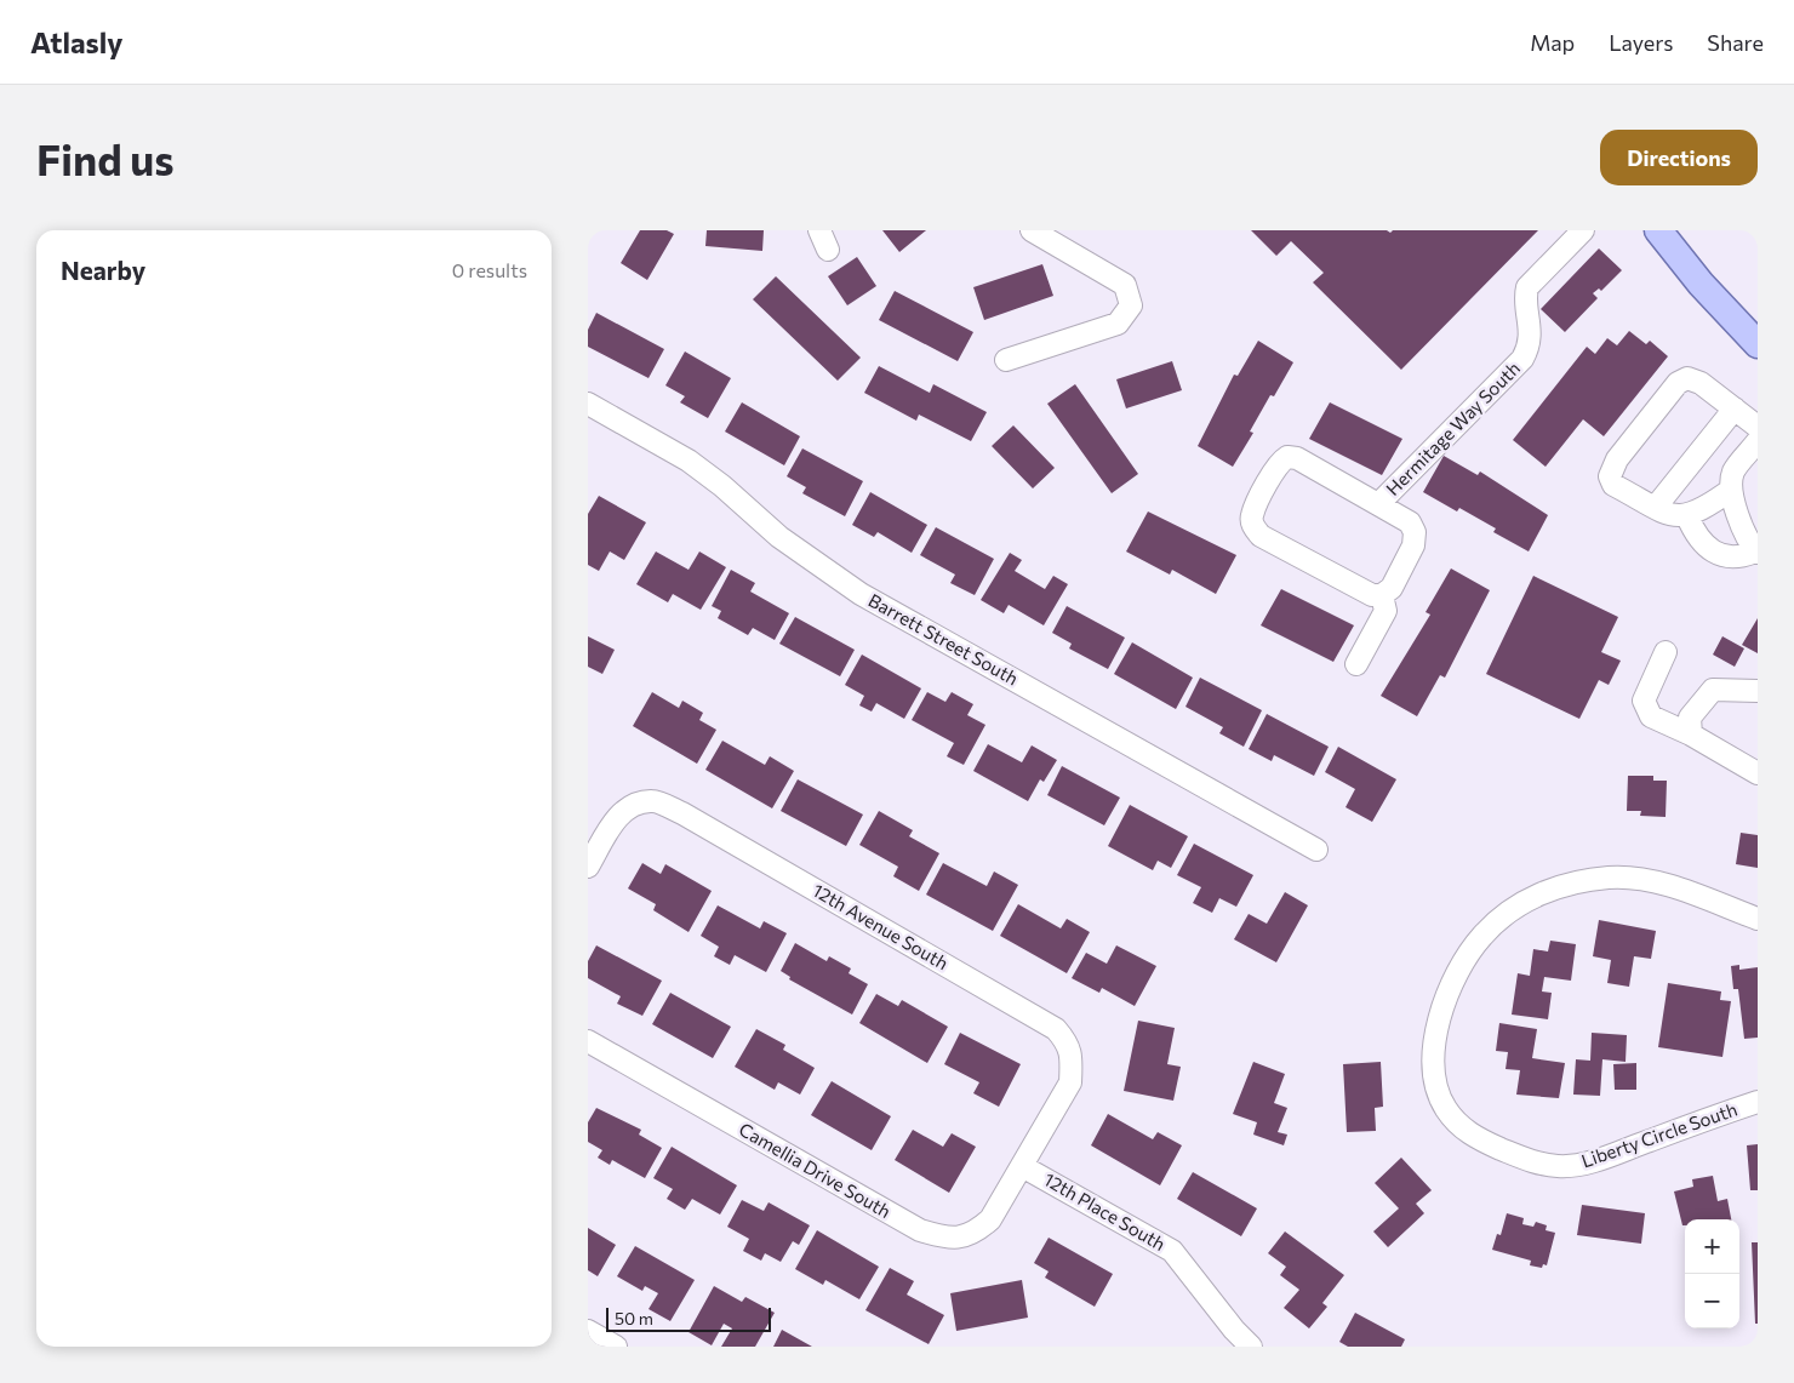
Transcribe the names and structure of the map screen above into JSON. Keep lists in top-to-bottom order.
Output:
{
  "streets": {
    "street": [
      "Hermitage Way South",
      "Barrett Street South",
      "12th Avenue South",
      "Liberty Circle South",
      "Camellia Drive South",
      "12th Place South"
    ]
  },
  "crossings": [
    ["12th Avenue South", "Camellia Drive South"],
    ["12th Avenue South", "12th Place South"],
    ["Camellia Drive South", "12th Place South"]
  ],
  "scale_bar": "50 m",
  "page": {
    "header": "Atlasly",
    "nav": ["Map", "Layers", "Share"],
    "buttons": "Directions",
    "title": "Find us",
    "heading": ["Nearby", "0 results"],
    "map_buttons": ["+", "−"],
    "scale": "50 m"
  }
}
